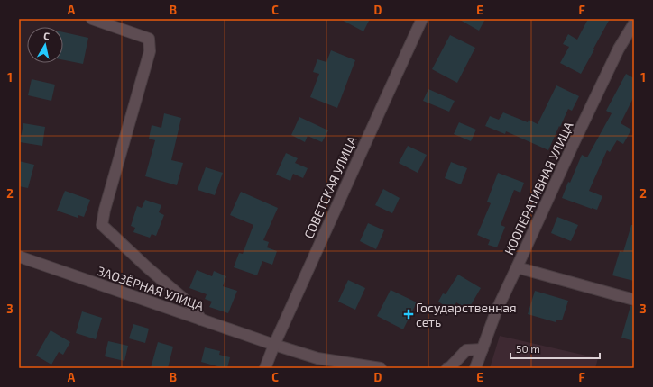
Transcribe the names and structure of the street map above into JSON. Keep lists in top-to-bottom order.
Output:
{
  "streets": {
    "street": ["СОВЕТСКАЯ УЛИЦА", "КООПЕРАТИВНАЯ УЛИЦА", "ЗАОЗЁРНАЯ УЛИЦА"]
  },
  "crossings": [
    ["СОВЕТСКАЯ УЛИЦА", "ЗАОЗЁРНАЯ УЛИЦА"]
  ],
  "places": {
    "health": ["Государственная сеть"]
  },
  "scale_bar": "50 m",
  "north": "top",
  "grid": {
    "columns": [
      "A",
      "B",
      "C",
      "D",
      "E",
      "F"
    ],
    "rows": ["1", "2", "3"]
  }
}
